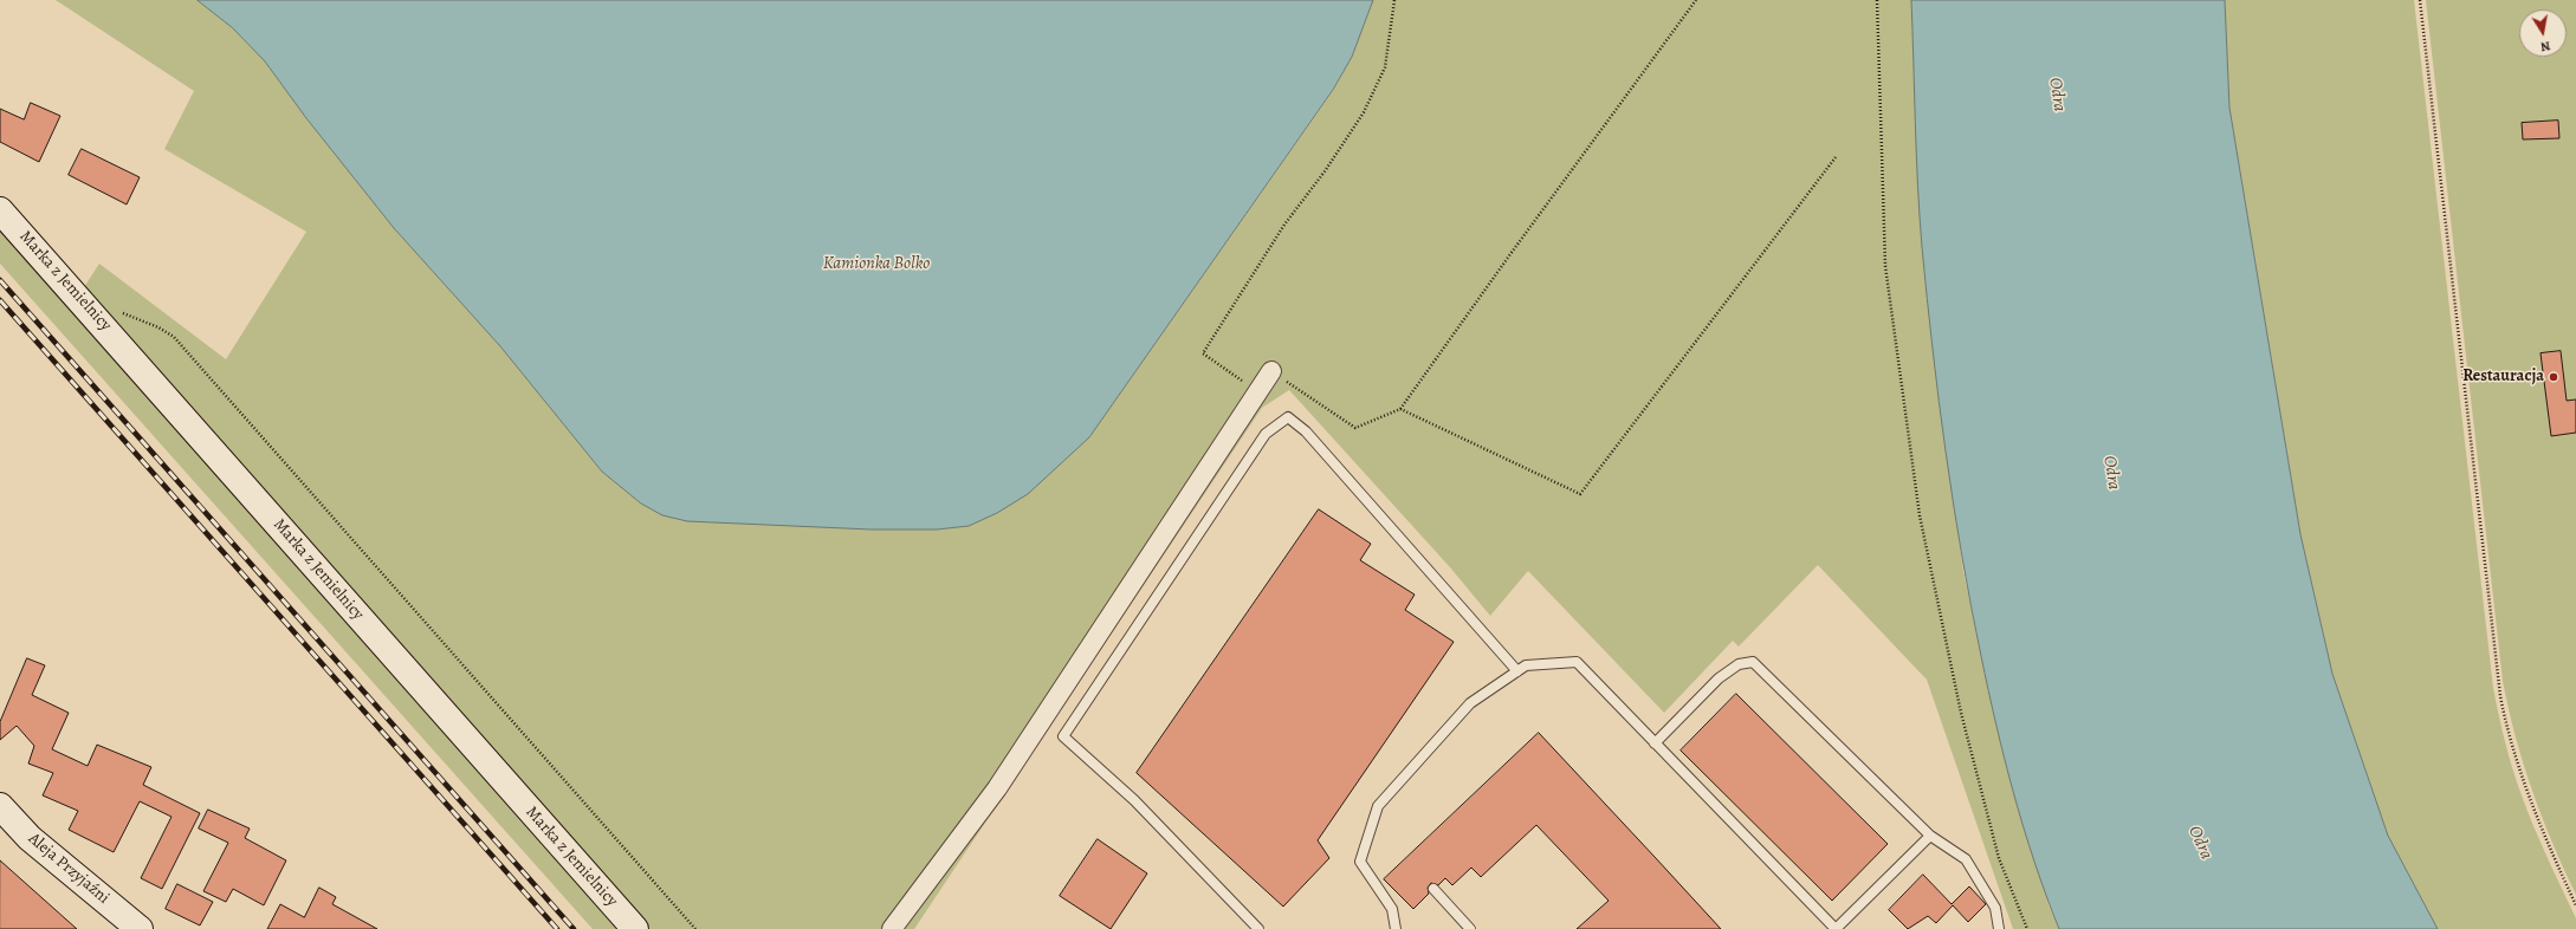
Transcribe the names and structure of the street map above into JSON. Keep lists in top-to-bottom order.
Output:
{
  "streets": {
    "main road": ["Marka z Jemielnicy", "Aleja Przyjaźni"]
  },
  "water": ["Odra", "Kamionka Bolko"],
  "places": ["Restauracja"],
  "north": "bottom"
}
